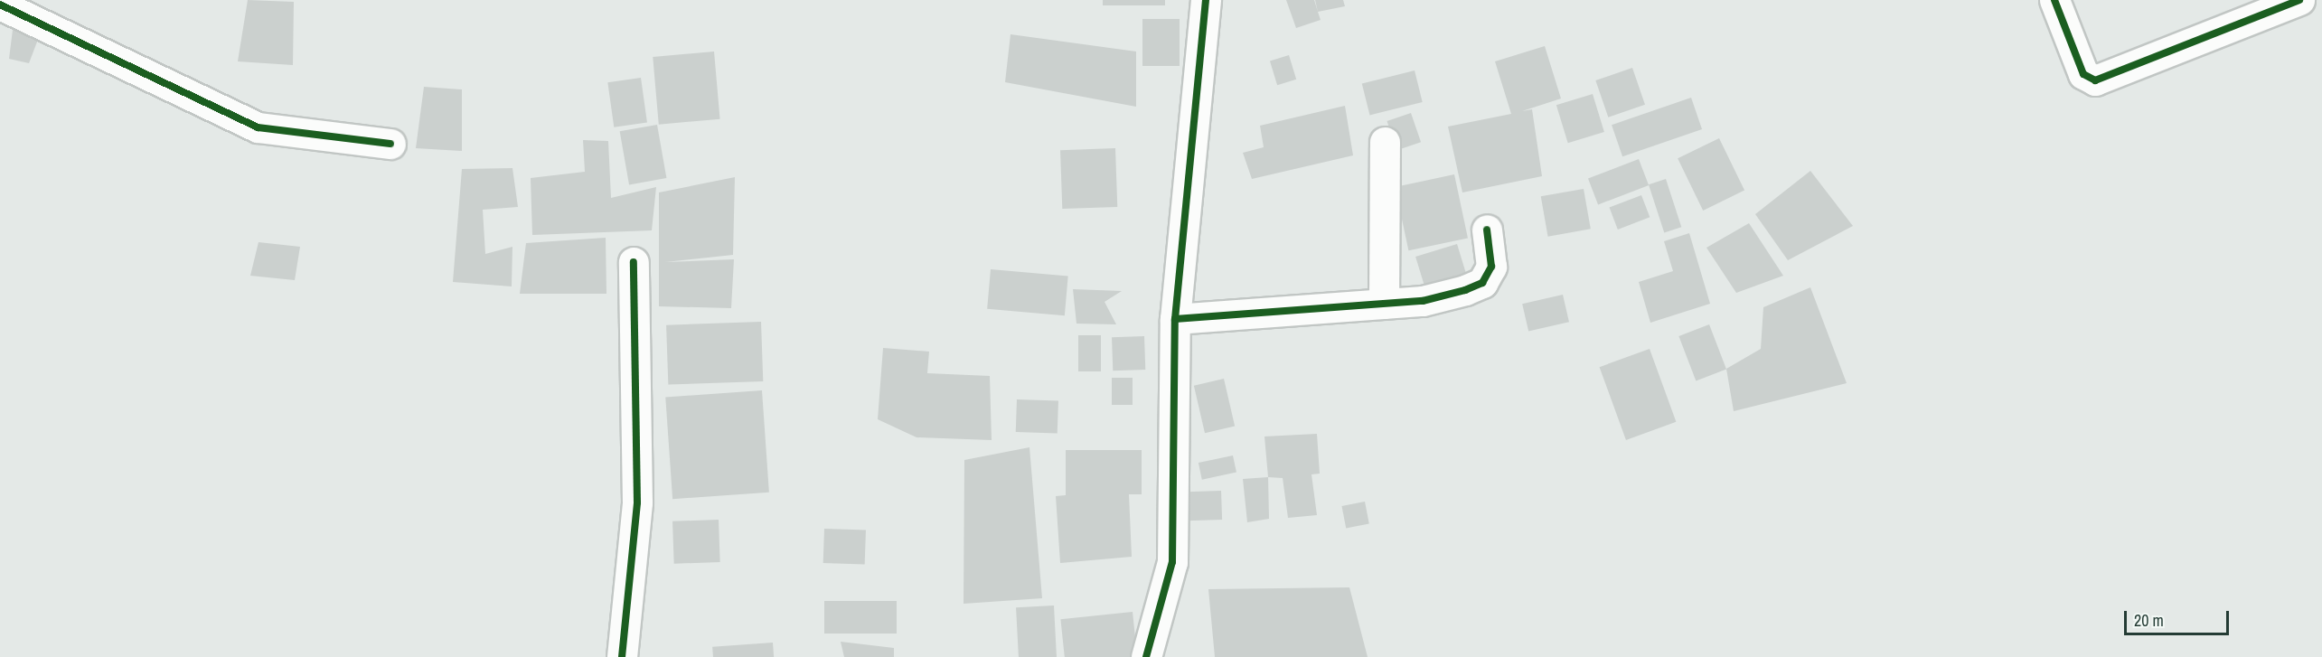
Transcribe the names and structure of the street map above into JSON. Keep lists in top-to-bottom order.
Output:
{
  "scale_bar": "20 m"
}
